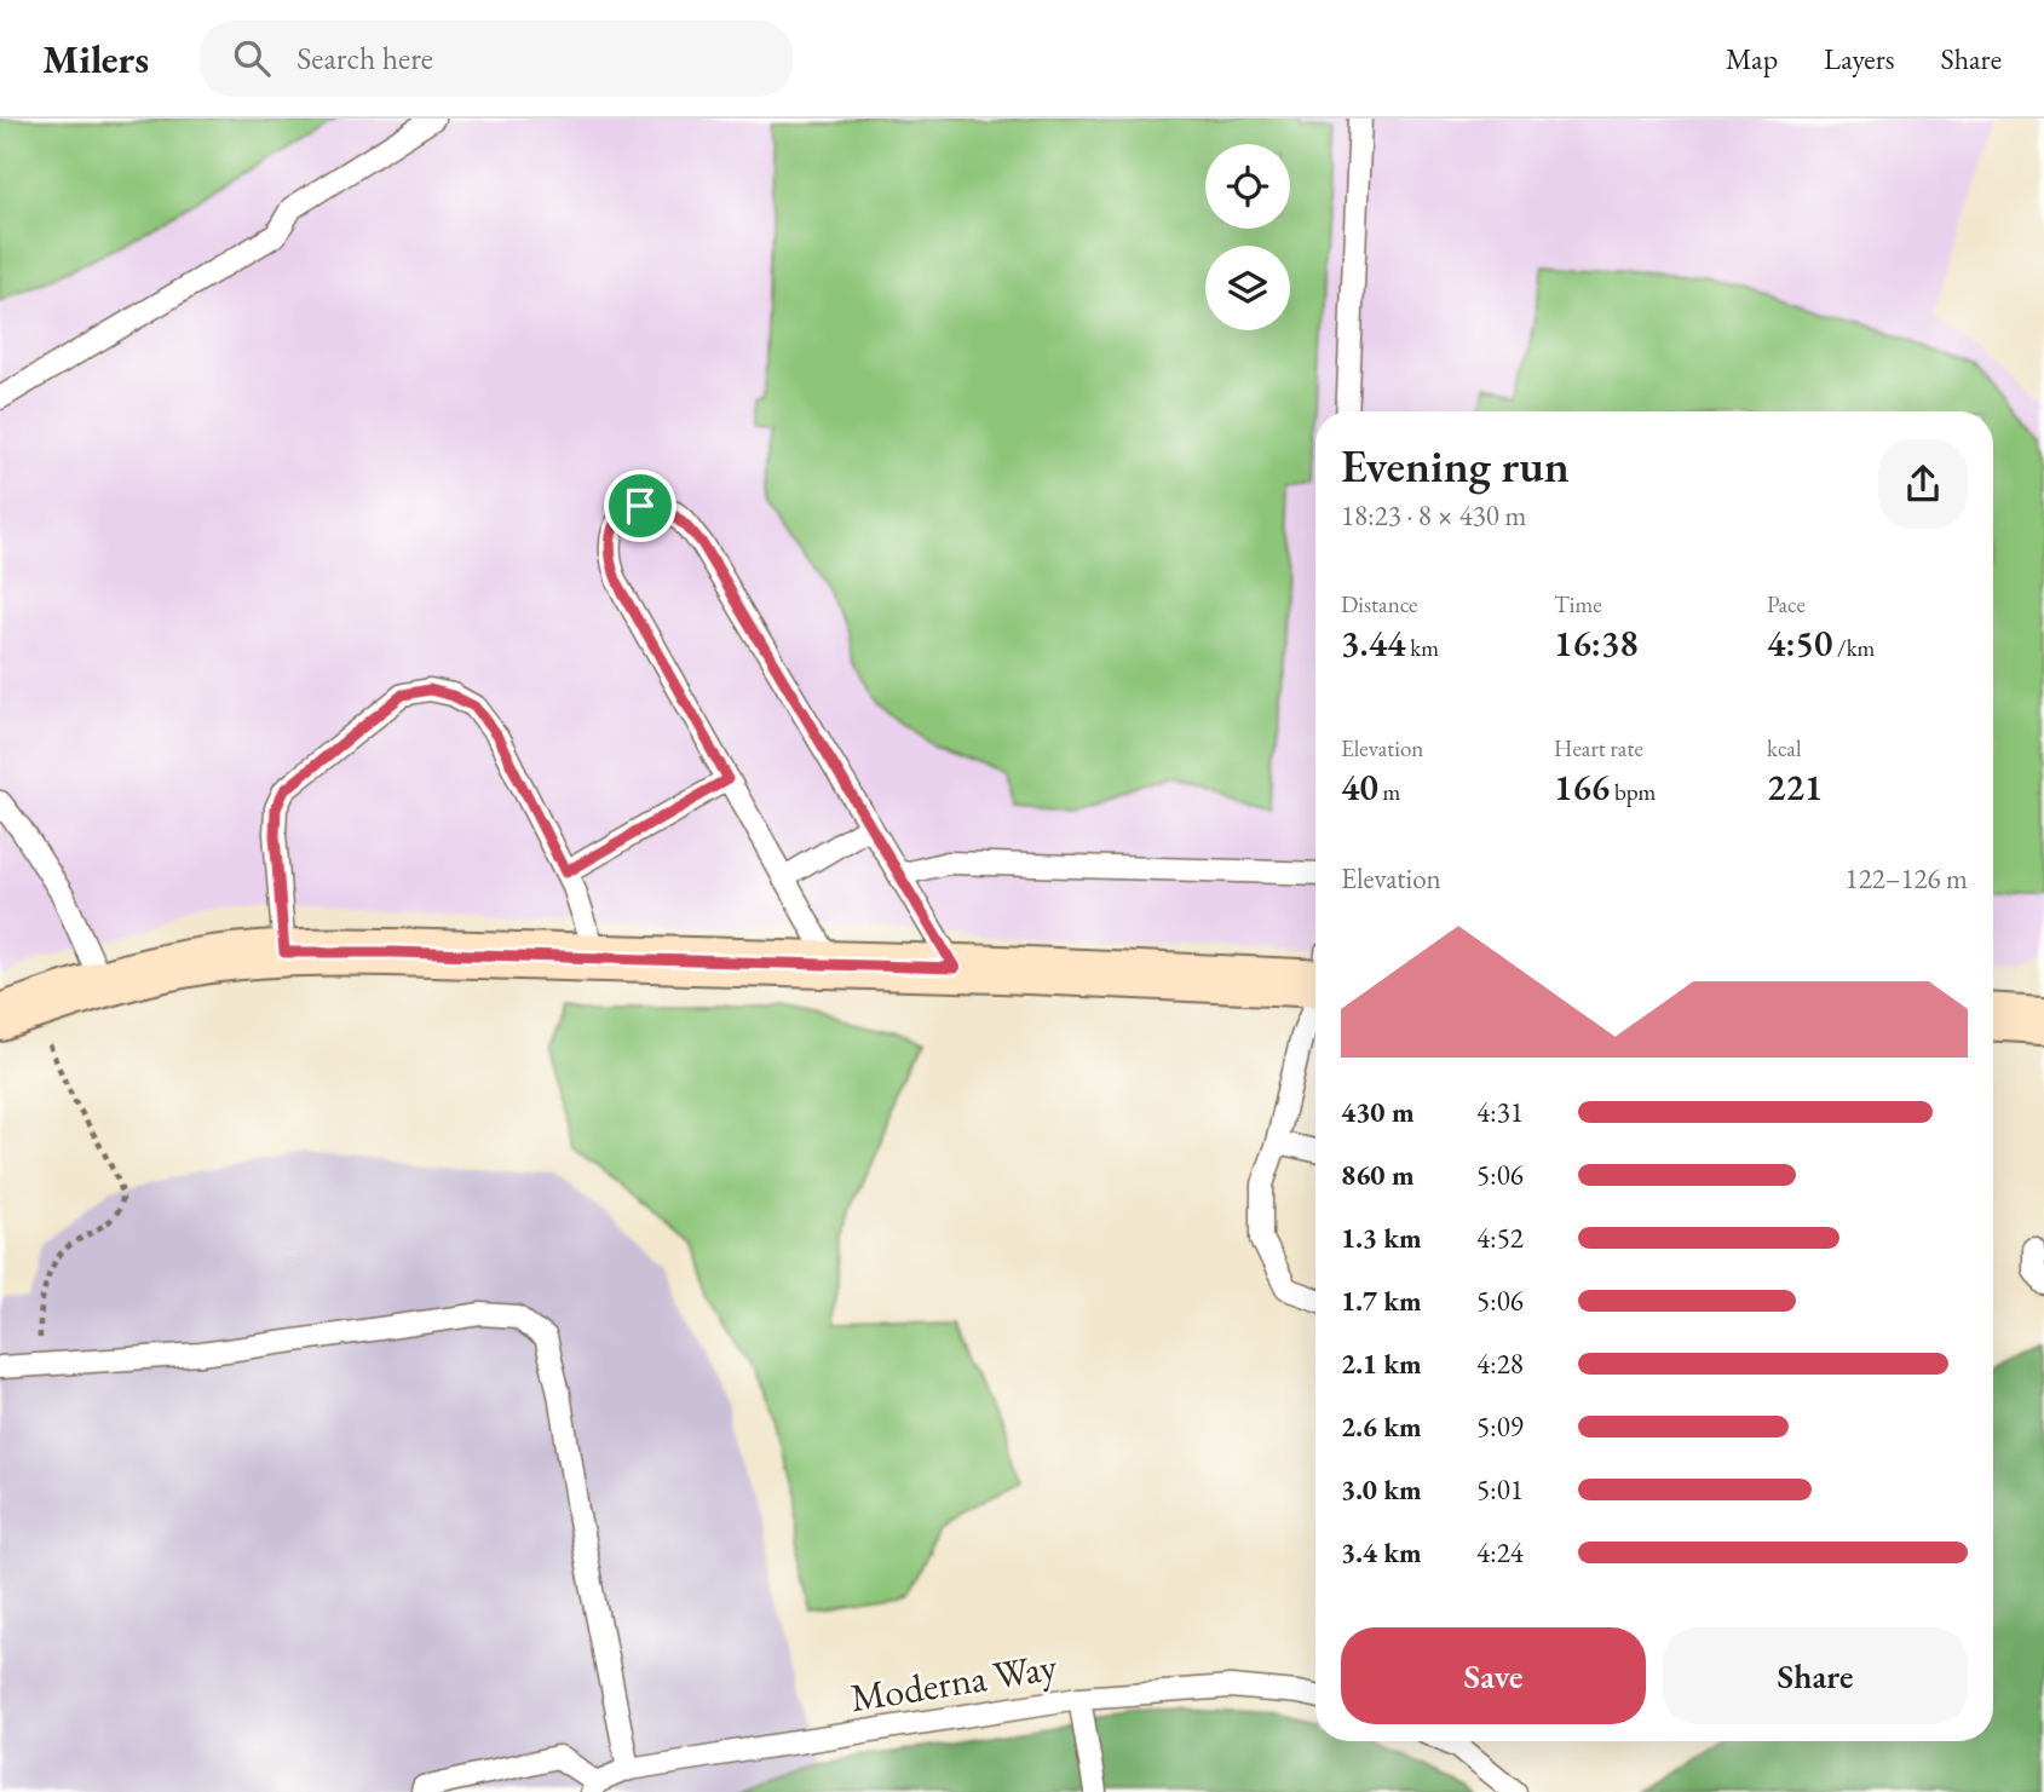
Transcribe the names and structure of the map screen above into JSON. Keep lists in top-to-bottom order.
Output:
{
  "streets": {
    "lane": ["Moderna Way"]
  },
  "page": {
    "header": "Milers",
    "search": "Search here",
    "nav": ["Map", "Layers", "Share"],
    "heading": ["Evening run", "18:23 · 8 × 430 m"],
    "stats": [
      ["Distance", "3.44 km"],
      ["Time", "16:38"],
      ["Pace", "4:50 /km"],
      ["Elevation", "40 m"],
      ["Heart rate", "166 bpm"],
      ["kcal", "221"]
    ],
    "chart": ["Elevation", "122–126 m"],
    "list": [
      {
        "name": "430 m",
        "note": "4:31"
      },
      {
        "name": "860 m",
        "note": "5:06"
      },
      {
        "name": "1.3 km",
        "note": "4:52"
      },
      {
        "name": "1.7 km",
        "note": "5:06"
      },
      {
        "name": "2.1 km",
        "note": "4:28"
      },
      {
        "name": "2.6 km",
        "note": "5:09"
      },
      {
        "name": "3.0 km",
        "note": "5:01"
      },
      {
        "name": "3.4 km",
        "note": "4:24"
      }
    ],
    "buttons": ["Save", "Share"]
  }
}
